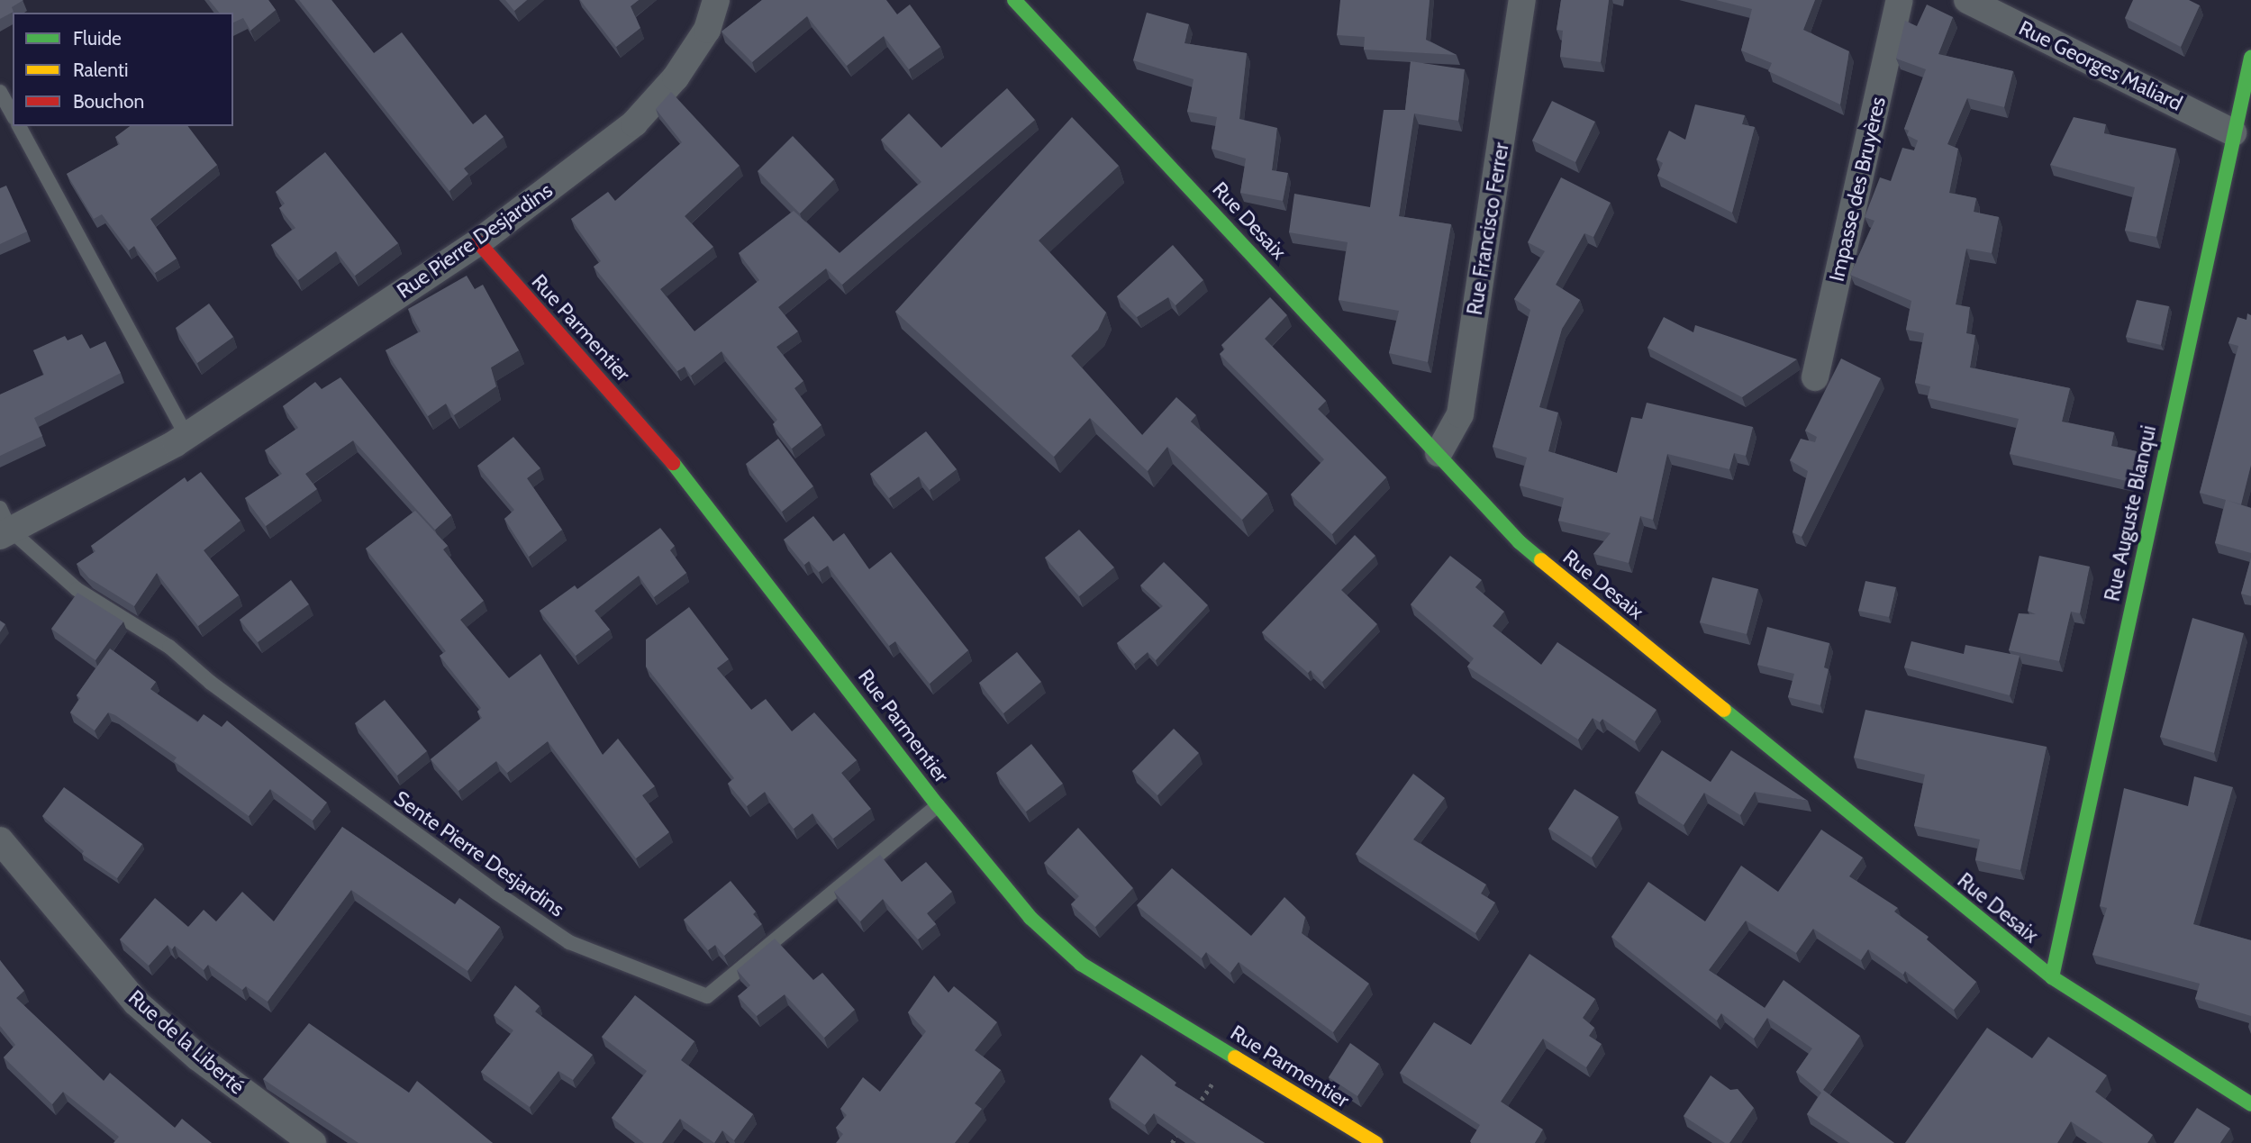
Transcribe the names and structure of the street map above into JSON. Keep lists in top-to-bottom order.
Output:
{
  "streets": {
    "street": [
      "Rue Georges Maliard",
      "Impasse des Bruyères",
      "Rue Desaix",
      "Rue Francisco Ferrer",
      "Rue Pierre Desjardins",
      "Rue Parmentier",
      "Rue Auguste Blanqui",
      "Rue de la Liberté"
    ],
    "lane": ["Sente Pierre Desjardins"]
  },
  "crossings": [
    ["Rue Georges Maliard", "Rue Auguste Blanqui"],
    ["Rue Desaix", "Rue Francisco Ferrer"],
    ["Rue Desaix", "Rue Auguste Blanqui"],
    ["Rue Pierre Desjardins", "Rue Parmentier"],
    ["Rue Pierre Desjardins", "Sente Pierre Desjardins"],
    ["Rue Parmentier", "Sente Pierre Desjardins"]
  ],
  "legend": ["Fluide", "Ralenti", "Bouchon"]
}
